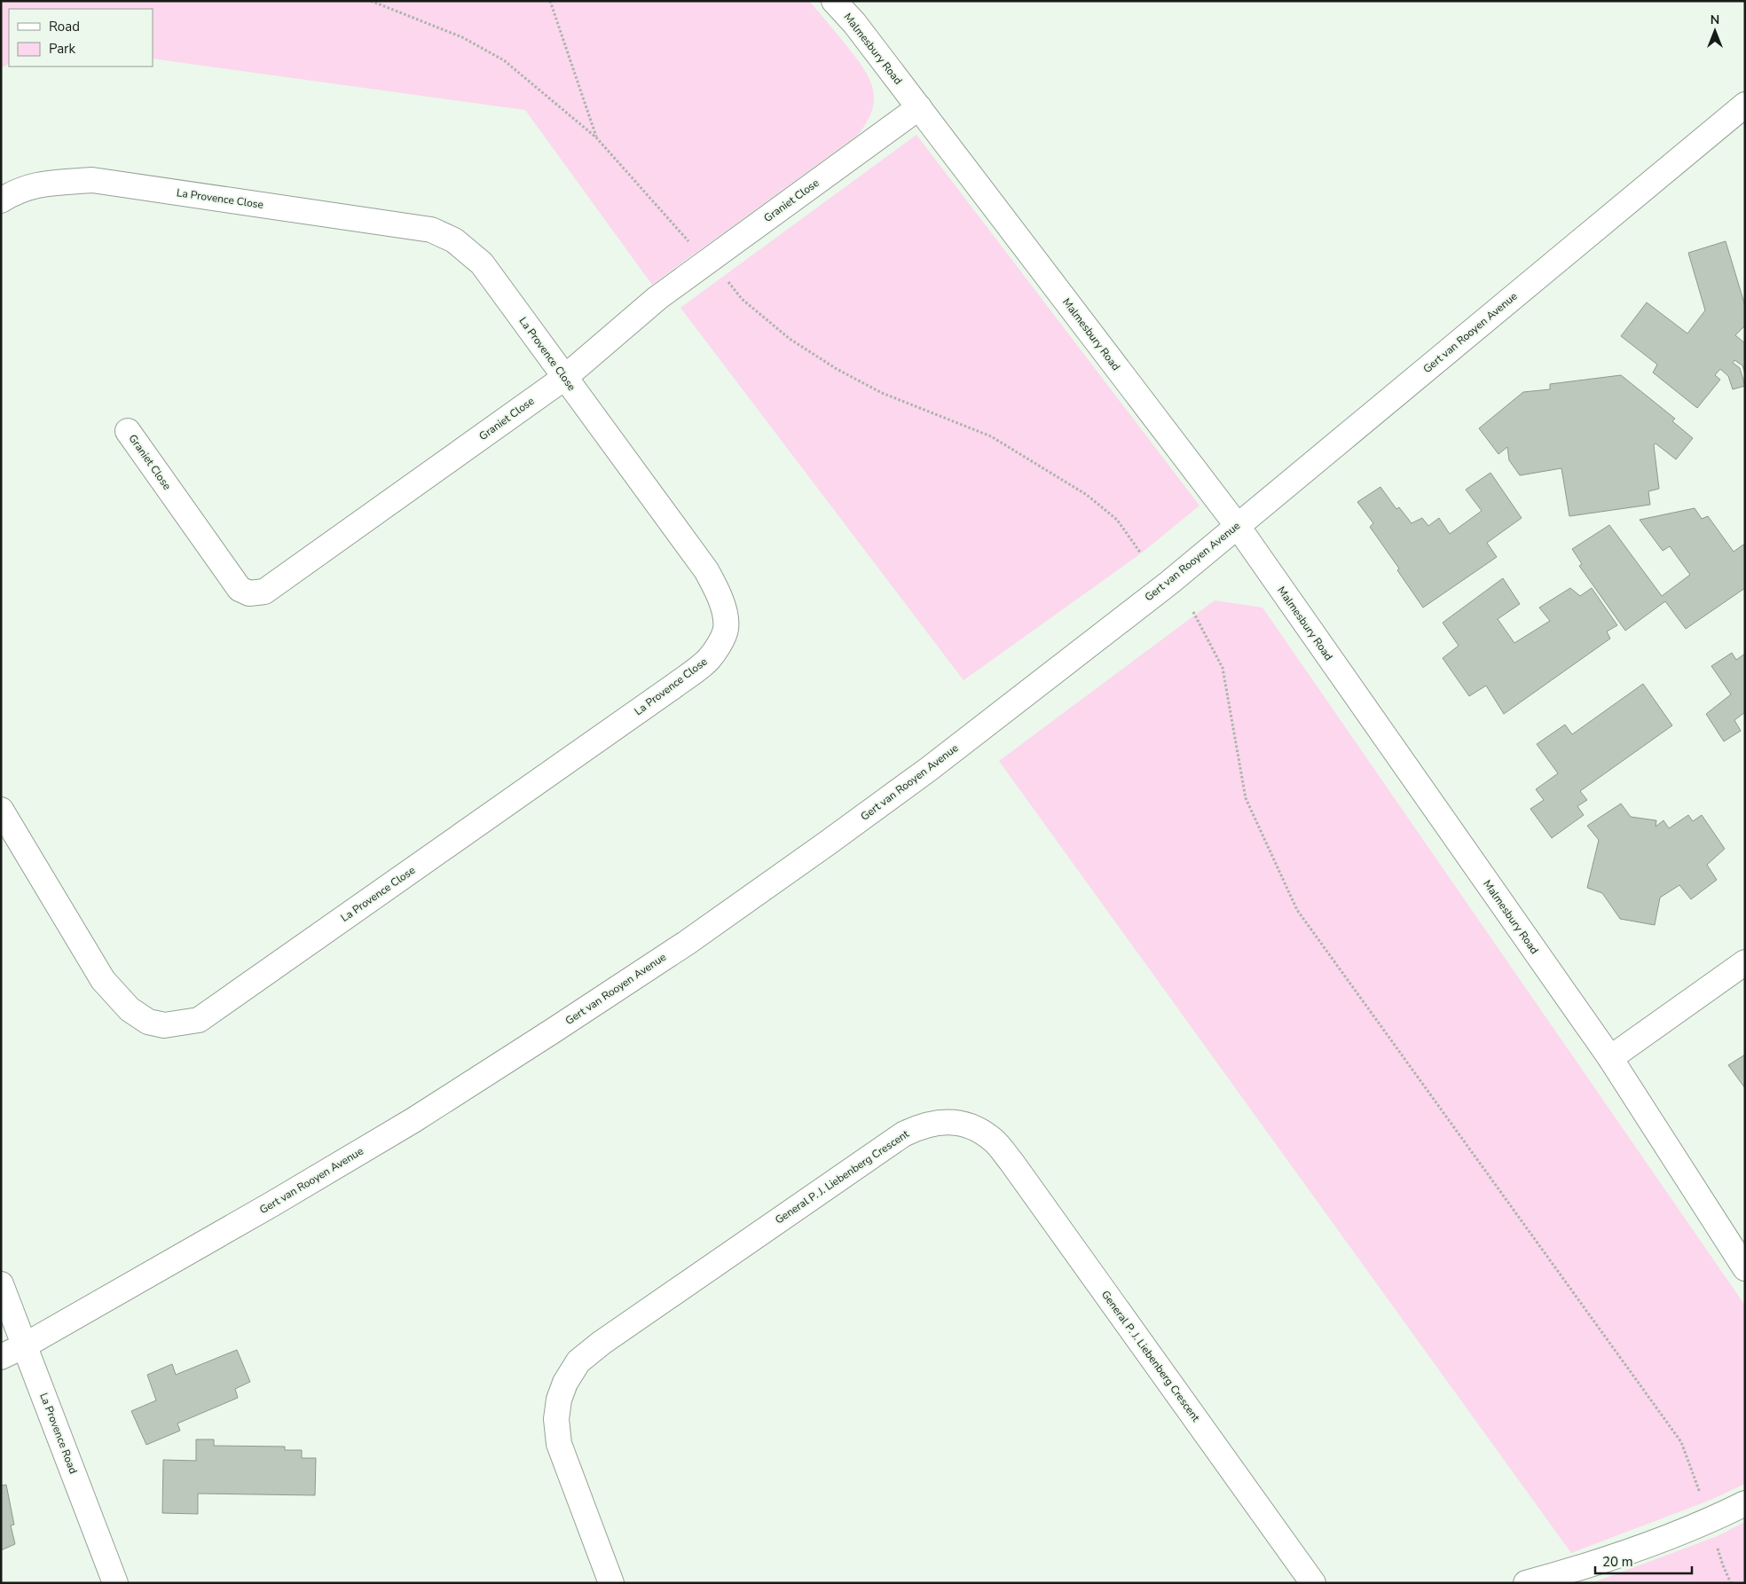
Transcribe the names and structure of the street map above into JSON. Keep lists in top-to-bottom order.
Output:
{
  "streets": {
    "street": [
      "Malmesbury Road",
      "La Provence Close",
      "Graniet Close",
      "Gert van Rooyen Avenue",
      "General P. J. Liebenberg Crescent",
      "La Provence Road"
    ]
  },
  "crossings": [
    ["Malmesbury Road", "Graniet Close"],
    ["Malmesbury Road", "Gert van Rooyen Avenue"],
    ["La Provence Close", "Graniet Close"],
    ["Gert van Rooyen Avenue", "La Provence Road"]
  ],
  "legend": ["Road", "Park"],
  "scale_bar": "20 m",
  "north": "top"
}
